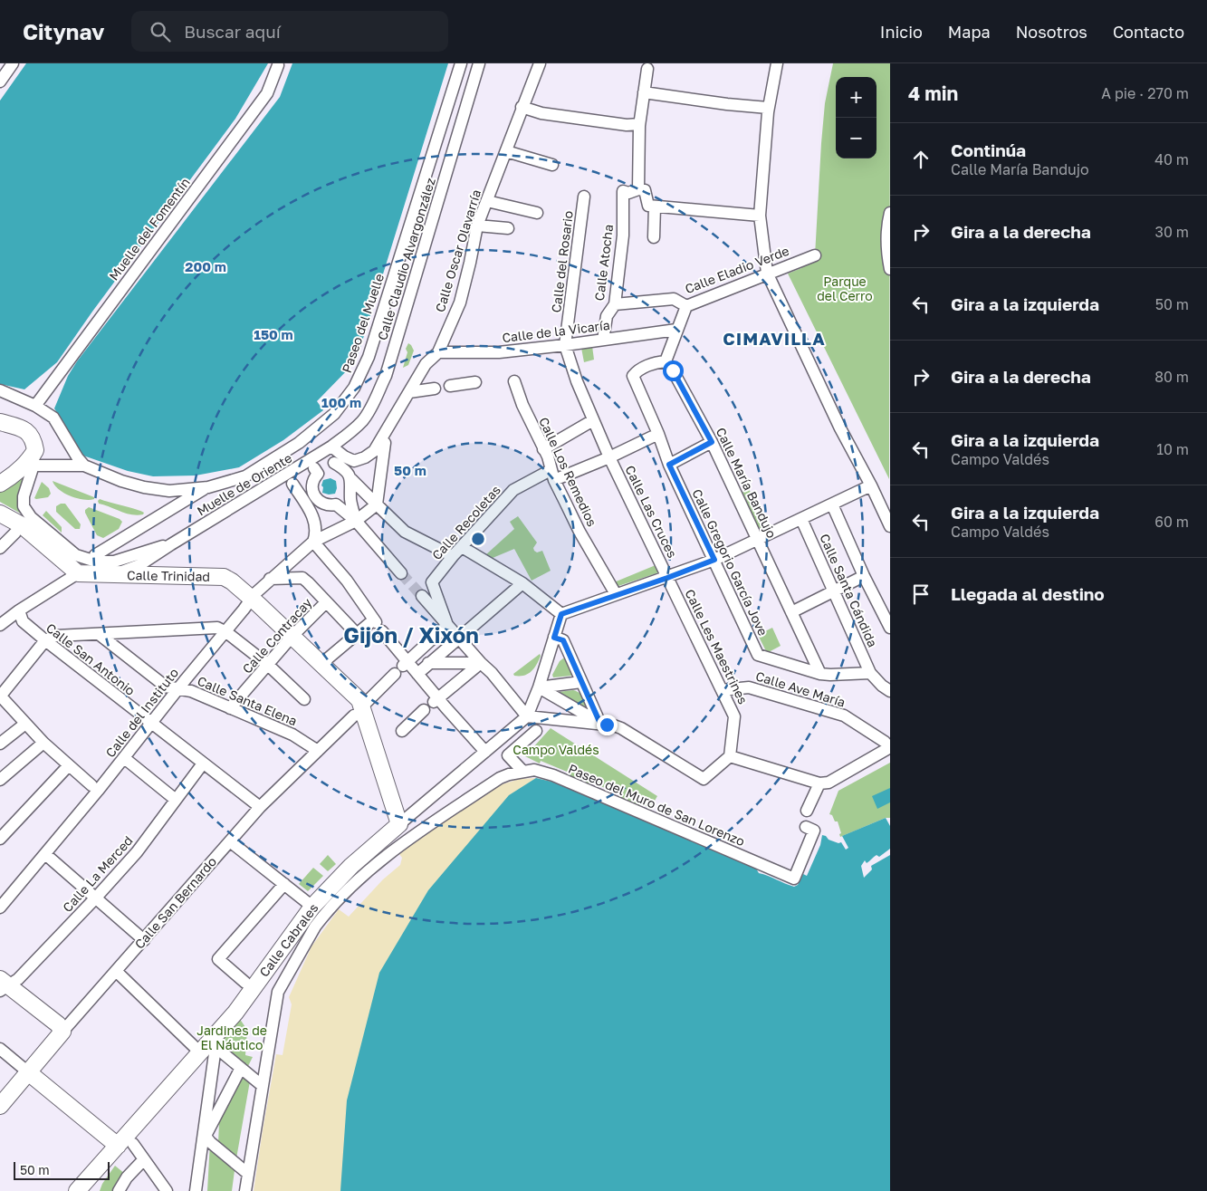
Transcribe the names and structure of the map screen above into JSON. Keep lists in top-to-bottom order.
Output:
{
  "streets": {
    "street": [
      "Muelle del Fomentín",
      "Calle Oscar Olavarría",
      "Calle Claudio Alvargonzález",
      "Calle del Rosario",
      "Calle Atocha",
      "Calle Eladio Verde",
      "Paseo del Muelle",
      "Calle de la Vicaría",
      "Calle Los Remedios",
      "Calle María Bandujo",
      "Muelle de Oriente",
      "Calle Las Cruces",
      "Calle Recoletas",
      "Calle Gregorio García Jove",
      "Calle Trinidad",
      "Calle Santa Cándida",
      "Calle Contracay",
      "Calle Les Maestrines",
      "Calle San Antonio",
      "Calle Ave María",
      "Calle Santa Elena",
      "Calle del Instituto",
      "Paseo del Muro de San Lorenzo",
      "Calle La Merced",
      "Calle San Bernardo",
      "Calle Cabrales"
    ]
  },
  "crossings": [
    ["Calle Oscar Olavarría", "Calle Claudio Alvargonzález"],
    ["Calle Oscar Olavarría", "Calle de la Vicaría"],
    ["Calle Oscar Olavarría", "Muelle de Oriente"],
    ["Calle Claudio Alvargonzález", "Muelle de Oriente"],
    ["Calle del Rosario", "Calle de la Vicaría"],
    ["Calle del Rosario", "Calle Las Cruces"],
    ["Calle del Rosario", "Calle Recoletas"],
    ["Calle Atocha", "Calle Eladio Verde"],
    ["Calle Atocha", "Calle de la Vicaría"],
    ["Calle Los Remedios", "Calle Recoletas"],
    ["Calle María Bandujo", "Calle Gregorio García Jove"],
    ["Muelle de Oriente", "Calle Trinidad"],
    ["Calle Las Cruces", "Calle Recoletas"],
    ["Calle Las Cruces", "Calle Les Maestrines"],
    ["Calle Recoletas", "Calle Gregorio García Jove"],
    ["Calle Recoletas", "Calle San Bernardo"],
    ["Calle Gregorio García Jove", "Calle Santa Cándida"],
    ["Calle Trinidad", "Calle Contracay"],
    ["Calle Trinidad", "Calle del Instituto"],
    ["Calle Trinidad", "Calle San Bernardo"],
    ["Calle Contracay", "Calle Santa Elena"],
    ["Calle Les Maestrines", "Calle Ave María"],
    ["Calle San Antonio", "Calle del Instituto"],
    ["Calle San Antonio", "Calle La Merced"],
    ["Calle San Antonio", "Calle San Bernardo"],
    ["Calle Santa Elena", "Calle del Instituto"],
    ["Calle Santa Elena", "Calle San Bernardo"]
  ],
  "districts": ["CIMAVILLA", "Gijón / Xixón"],
  "parks": ["Parque del Cerro", "Campo Valdés", "Jardines de El Náutico"],
  "scale_bar": "50 m",
  "page": {
    "header": "Citynav",
    "search": "Buscar aquí",
    "nav": [
      "Inicio",
      "Mapa",
      "Nosotros",
      "Contacto"
    ],
    "heading": ["4 min", "A pie · 270 m"],
    "map_buttons": ["+", "−"],
    "list": [
      ["Continúa", "Calle María Bandujo", "40 m"],
      ["Gira a la derecha", "30 m"],
      ["Gira a la izquierda", "50 m"],
      ["Gira a la derecha", "80 m"],
      ["Gira a la izquierda", "Campo Valdés", "10 m"],
      ["Gira a la izquierda", "Campo Valdés", "60 m"],
      "Llegada al destino"
    ],
    "scale": "50 m"
  },
  "rings": [
    "200 m",
    "150 m",
    "100 m",
    "50 m"
  ]
}
